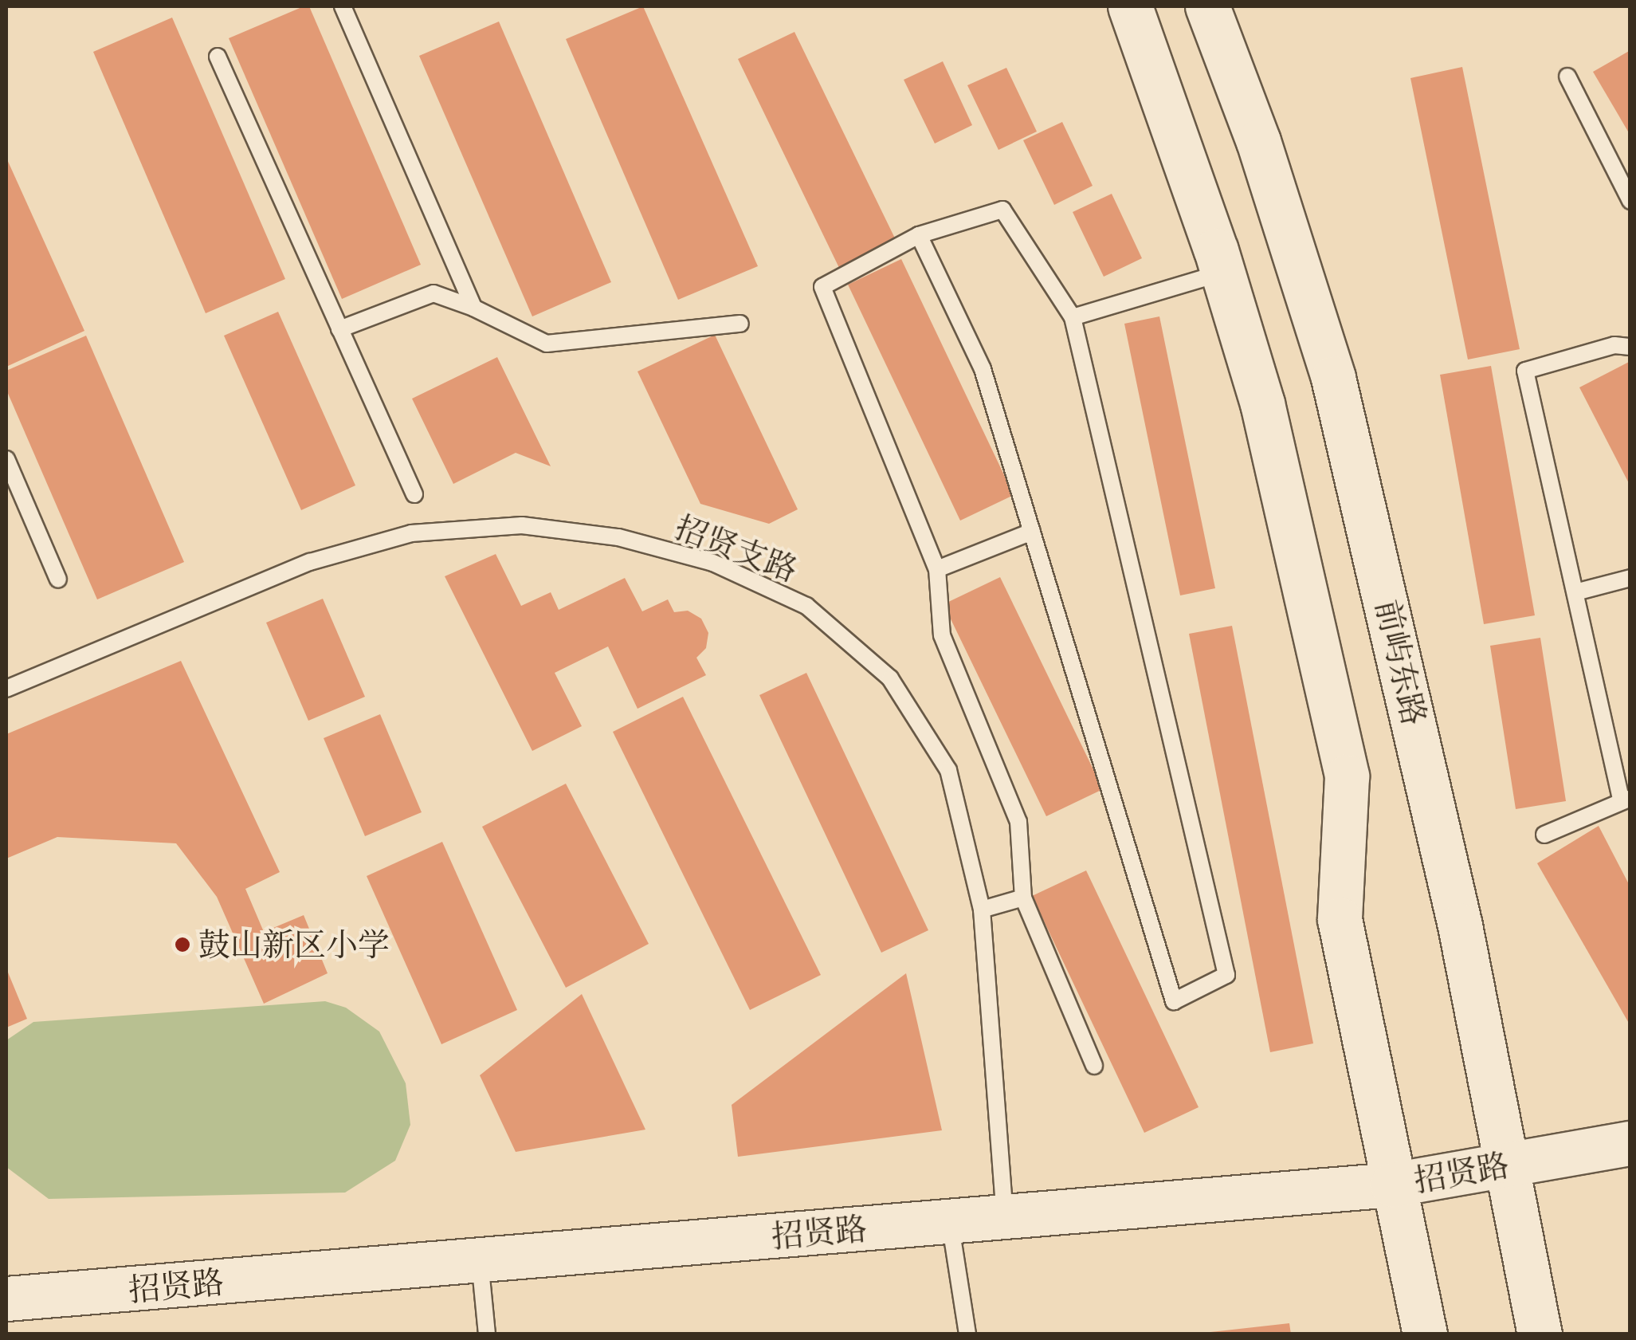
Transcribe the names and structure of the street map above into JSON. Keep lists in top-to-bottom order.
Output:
{
  "streets": {
    "main road": ["前屿东路", "招贤路"],
    "lane": ["招贤支路"]
  },
  "crossings": [
    ["招贤支路", "招贤路"],
    ["前屿东路", "招贤路"]
  ],
  "places": ["鼓山新区小学"]
}
